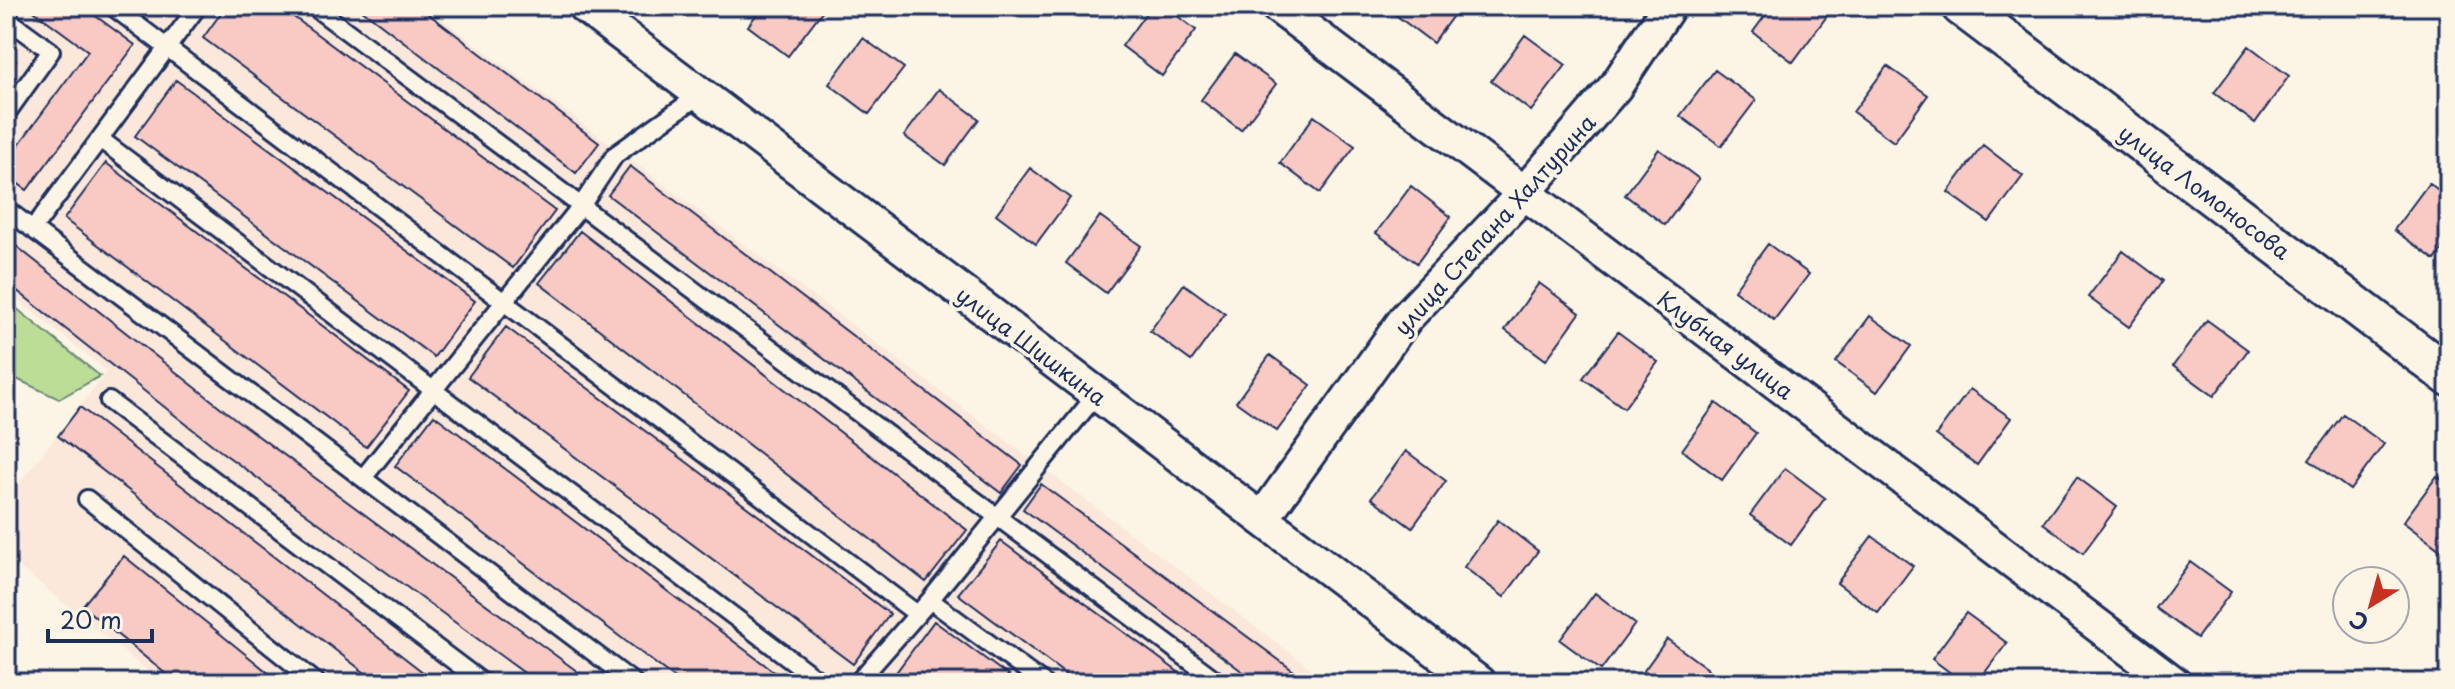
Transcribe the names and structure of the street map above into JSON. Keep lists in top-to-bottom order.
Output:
{
  "streets": {
    "street": [
      "улица Ломоносова",
      "улица Степана Халтурина",
      "Клубная улица",
      "улица Шишкина"
    ]
  },
  "crossings": [
    ["улица Степана Халтурина", "Клубная улица"],
    ["улица Степана Халтурина", "улица Шишкина"]
  ],
  "scale_bar": "20 m",
  "north": "bottom left"
}
